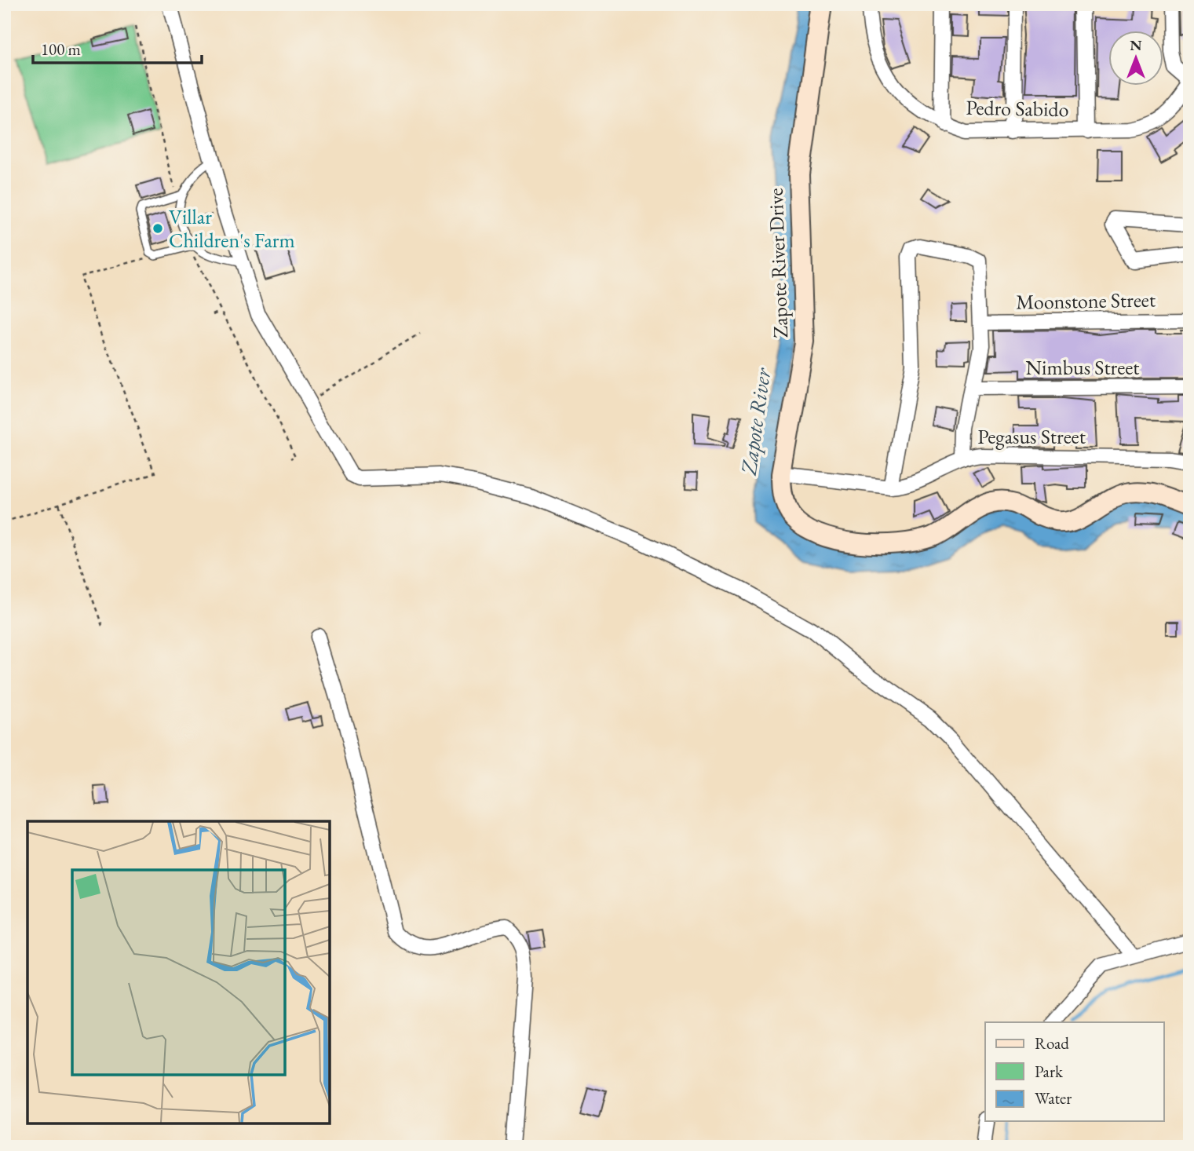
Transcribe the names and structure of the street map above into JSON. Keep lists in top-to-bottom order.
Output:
{
  "streets": {
    "main road": ["Zapote River Drive"],
    "street": [
      "Pedro Sabido",
      "Moonstone Street",
      "Nimbus Street",
      "Pegasus Street"
    ]
  },
  "crossings": [
    ["Zapote River Drive", "Pegasus Street"]
  ],
  "water": ["Zapote River"],
  "places": ["Villar Children's Farm"],
  "legend": ["Road", "Park", "Water"],
  "scale_bar": "100 m",
  "north": "top"
}
